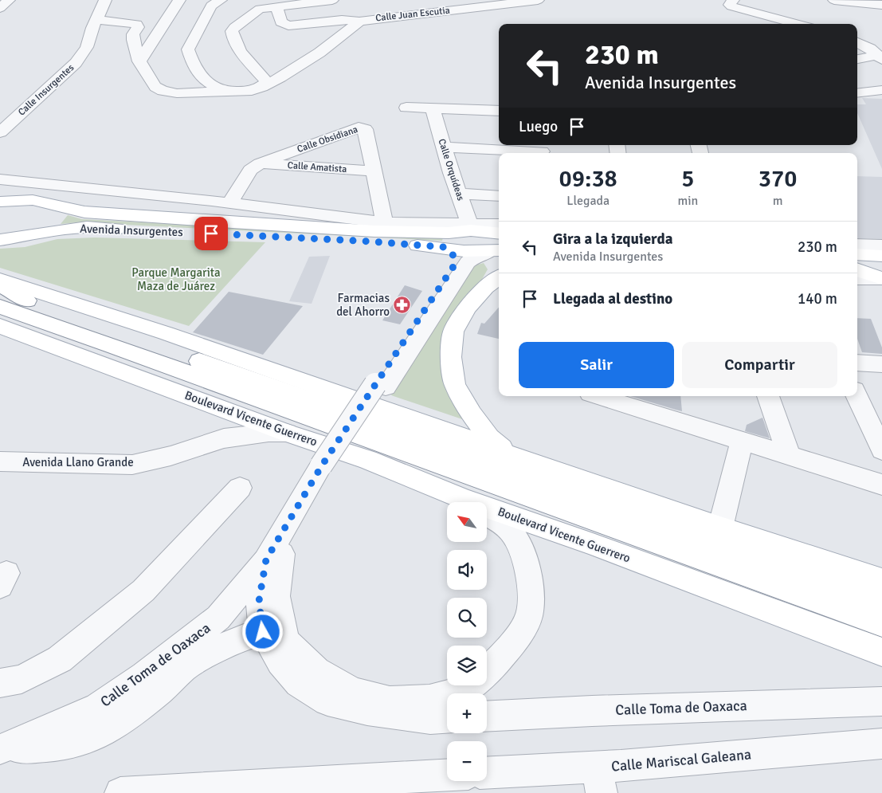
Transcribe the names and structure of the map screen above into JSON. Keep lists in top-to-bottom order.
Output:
{
  "streets": {
    "main road": ["Avenida Insurgentes", "Boulevard Vicente Guerrero"],
    "street": [
      "Calle Juan Escutia",
      "Calle Insurgentes",
      "Calle Obsidiana",
      "Calle Amatista",
      "Calle Orquídeas",
      "Avenida Llano Grande",
      "Calle Toma de Oaxaca",
      "Calle Mariscal Galeana"
    ]
  },
  "crossings": [
    ["Calle Obsidiana", "Calle Amatista"],
    ["Avenida Insurgentes", "Calle Toma de Oaxaca"],
    ["Boulevard Vicente Guerrero", "Avenida Llano Grande"]
  ],
  "parks": ["Parque Margarita Maza de Juárez"],
  "places": {
    "pharmacy": ["Farmacias del Ahorro"]
  },
  "north": "top left",
  "page": {
    "turn": ["230 m", "Avenida Insurgentes"],
    "then": "Luego",
    "eta": [
      "09:38",
      "Llegada",
      "5",
      "min",
      "370",
      "m"
    ],
    "list": [
      {
        "name": "Gira a la izquierda",
        "note": "Avenida Insurgentes",
        "value": "230 m"
      },
      {
        "name": "Llegada al destino",
        "value": "140 m"
      }
    ],
    "buttons": ["Salir", "Compartir"],
    "map_buttons": ["+", "−"]
  }
}
